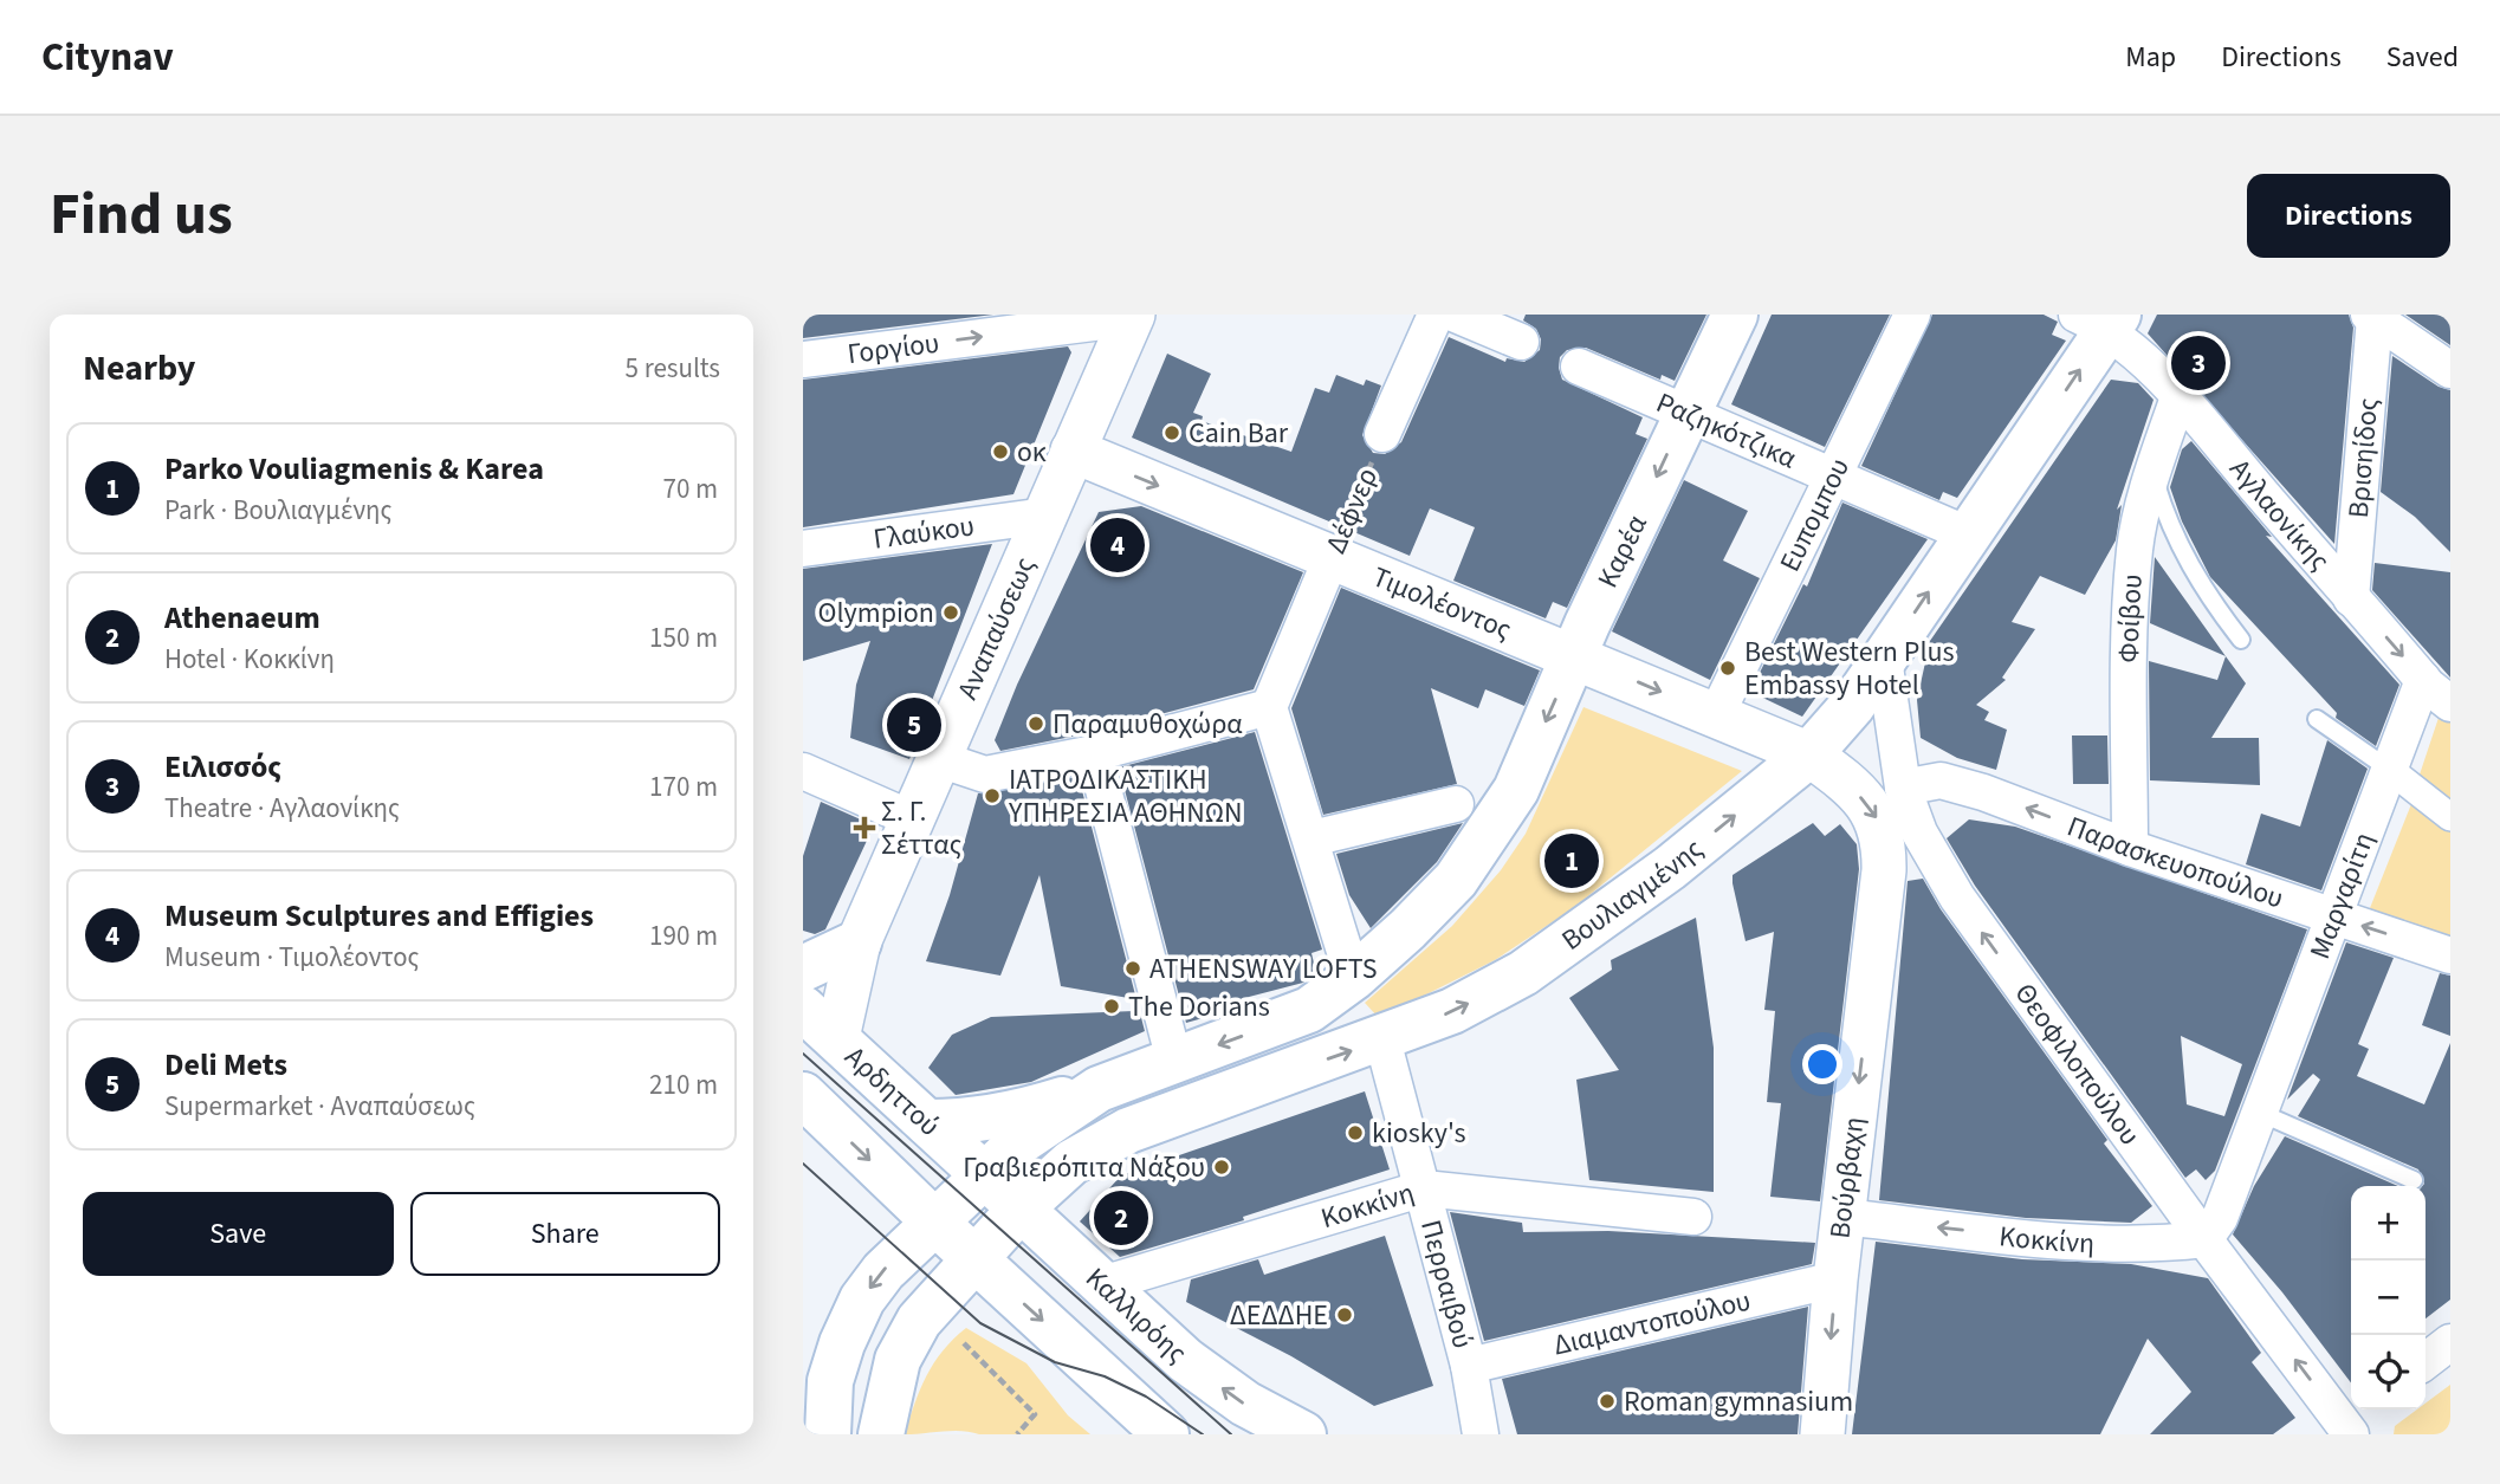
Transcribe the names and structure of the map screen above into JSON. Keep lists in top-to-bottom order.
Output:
{
  "streets": {
    "main road": [
      "Καρέα",
      "Βουλιαγμένης",
      "Αρδηττού",
      "Καλλιρόης"
    ],
    "street": [
      "Γοργίου",
      "Ραζηκότζικα",
      "Βρισηίδος",
      "Δέφνερ",
      "Ευπομπου",
      "Αγλαονίκης",
      "Γλαύκου",
      "Τιμολέοντος",
      "Φοίβου",
      "Αναπαύσεως",
      "Παρασκευοπούλου",
      "Μαργαρίτη",
      "Θεοφιλοπούλου",
      "Βούρβαχη",
      "Κοκκίνη",
      "Περραιβού",
      "Διαμαντοπούλου"
    ]
  },
  "crossings": [
    ["Γοργίου", "Αναπαύσεως"],
    ["Ραζηκότζικα", "Ευπομπου"],
    ["Ραζηκότζικα", "Καρέα"],
    ["Ραζηκότζικα", "Βουλιαγμένης"],
    ["Βρισηίδος", "Αγλαονίκης"],
    ["Δέφνερ", "Τιμολέοντος"],
    ["Ευπομπου", "Τιμολέοντος"],
    ["Αγλαονίκης", "Φοίβου"],
    ["Αγλαονίκης", "Βουλιαγμένης"],
    ["Αγλαονίκης", "Μαργαρίτη"],
    ["Γλαύκου", "Αναπαύσεως"],
    ["Καρέα", "Τιμολέοντος"],
    ["Τιμολέοντος", "Αναπαύσεως"],
    ["Τιμολέοντος", "Βουλιαγμένης"],
    ["Τιμολέοντος", "Βούρβαχη"],
    ["Φοίβου", "Παρασκευοπούλου"],
    ["Αναπαύσεως", "Αρδηττού"],
    ["Παρασκευοπούλου", "Μαργαρίτη"],
    ["Παρασκευοπούλου", "Θεοφιλοπούλου"],
    ["Βουλιαγμένης", "Θεοφιλοπούλου"],
    ["Βουλιαγμένης", "Βούρβαχη"],
    ["Βουλιαγμένης", "Περραιβού"],
    ["Βουλιαγμένης", "Καλλιρόης"],
    ["Μαργαρίτη", "Θεοφιλοπούλου"],
    ["Μαργαρίτη", "Κοκκίνη"],
    ["Θεοφιλοπούλου", "Κοκκίνη"],
    ["Αρδηττού", "Καλλιρόης"],
    ["Βούρβαχη", "Κοκκίνη"],
    ["Βούρβαχη", "Διαμαντοπούλου"],
    ["Κοκκίνη", "Περραιβού"],
    ["Κοκκίνη", "Καλλιρόης"],
    ["Περραιβού", "Διαμαντοπούλου"]
  ],
  "one_way": [
    "Γοργίου",
    "Καρέα",
    "Τιμολέοντος",
    "Παρασκευοπούλου",
    "Θεοφιλοπούλου",
    "Βούρβαχη",
    "Κοκκίνη"
  ],
  "places": {
    "other": [
      "Cain Bar",
      "οκ",
      "Olympion",
      "Best Western Plus Embassy Hotel",
      "Παραμυθοχώρα",
      "ΙΑΤΡΟΔΙΚΑΣΤΙΚΗ ΥΠΗΡΕΣΙΑ ΑΘΗΝΩΝ",
      "ATHENSWAY LOFTS",
      "The Dorians",
      "kiosky's",
      "Γραβιερόπιτα Νάξου",
      "ΔΕΔΔΗΕ",
      "Roman gymnasium"
    ],
    "health": ["Σ. Γ. Σέττας"]
  },
  "page": {
    "header": "Citynav",
    "nav": ["Map", "Directions", "Saved"],
    "title": "Find us",
    "buttons": [
      "Directions",
      ["Save", "Share"]
    ],
    "heading": ["Nearby", "5 results"],
    "pins": [
      "3",
      "4",
      "5",
      "1",
      "2"
    ],
    "list": [
      {
        "mark": "1",
        "name": "Parko Vouliagmenis & Karea",
        "note": "Park · Βουλιαγμένης",
        "value": "70 m"
      },
      {
        "mark": "2",
        "name": "Athenaeum",
        "note": "Hotel · Κοκκίνη",
        "value": "150 m"
      },
      {
        "mark": "3",
        "name": "Ειλισσός",
        "note": "Theatre · Αγλαονίκης",
        "value": "170 m"
      },
      {
        "mark": "4",
        "name": "Museum Sculptures and Effigies",
        "note": "Museum · Τιμολέοντος",
        "value": "190 m"
      },
      {
        "mark": "5",
        "name": "Deli Mets",
        "note": "Supermarket · Αναπαύσεως",
        "value": "210 m"
      }
    ],
    "map_buttons": ["+", "−"]
  }
}
